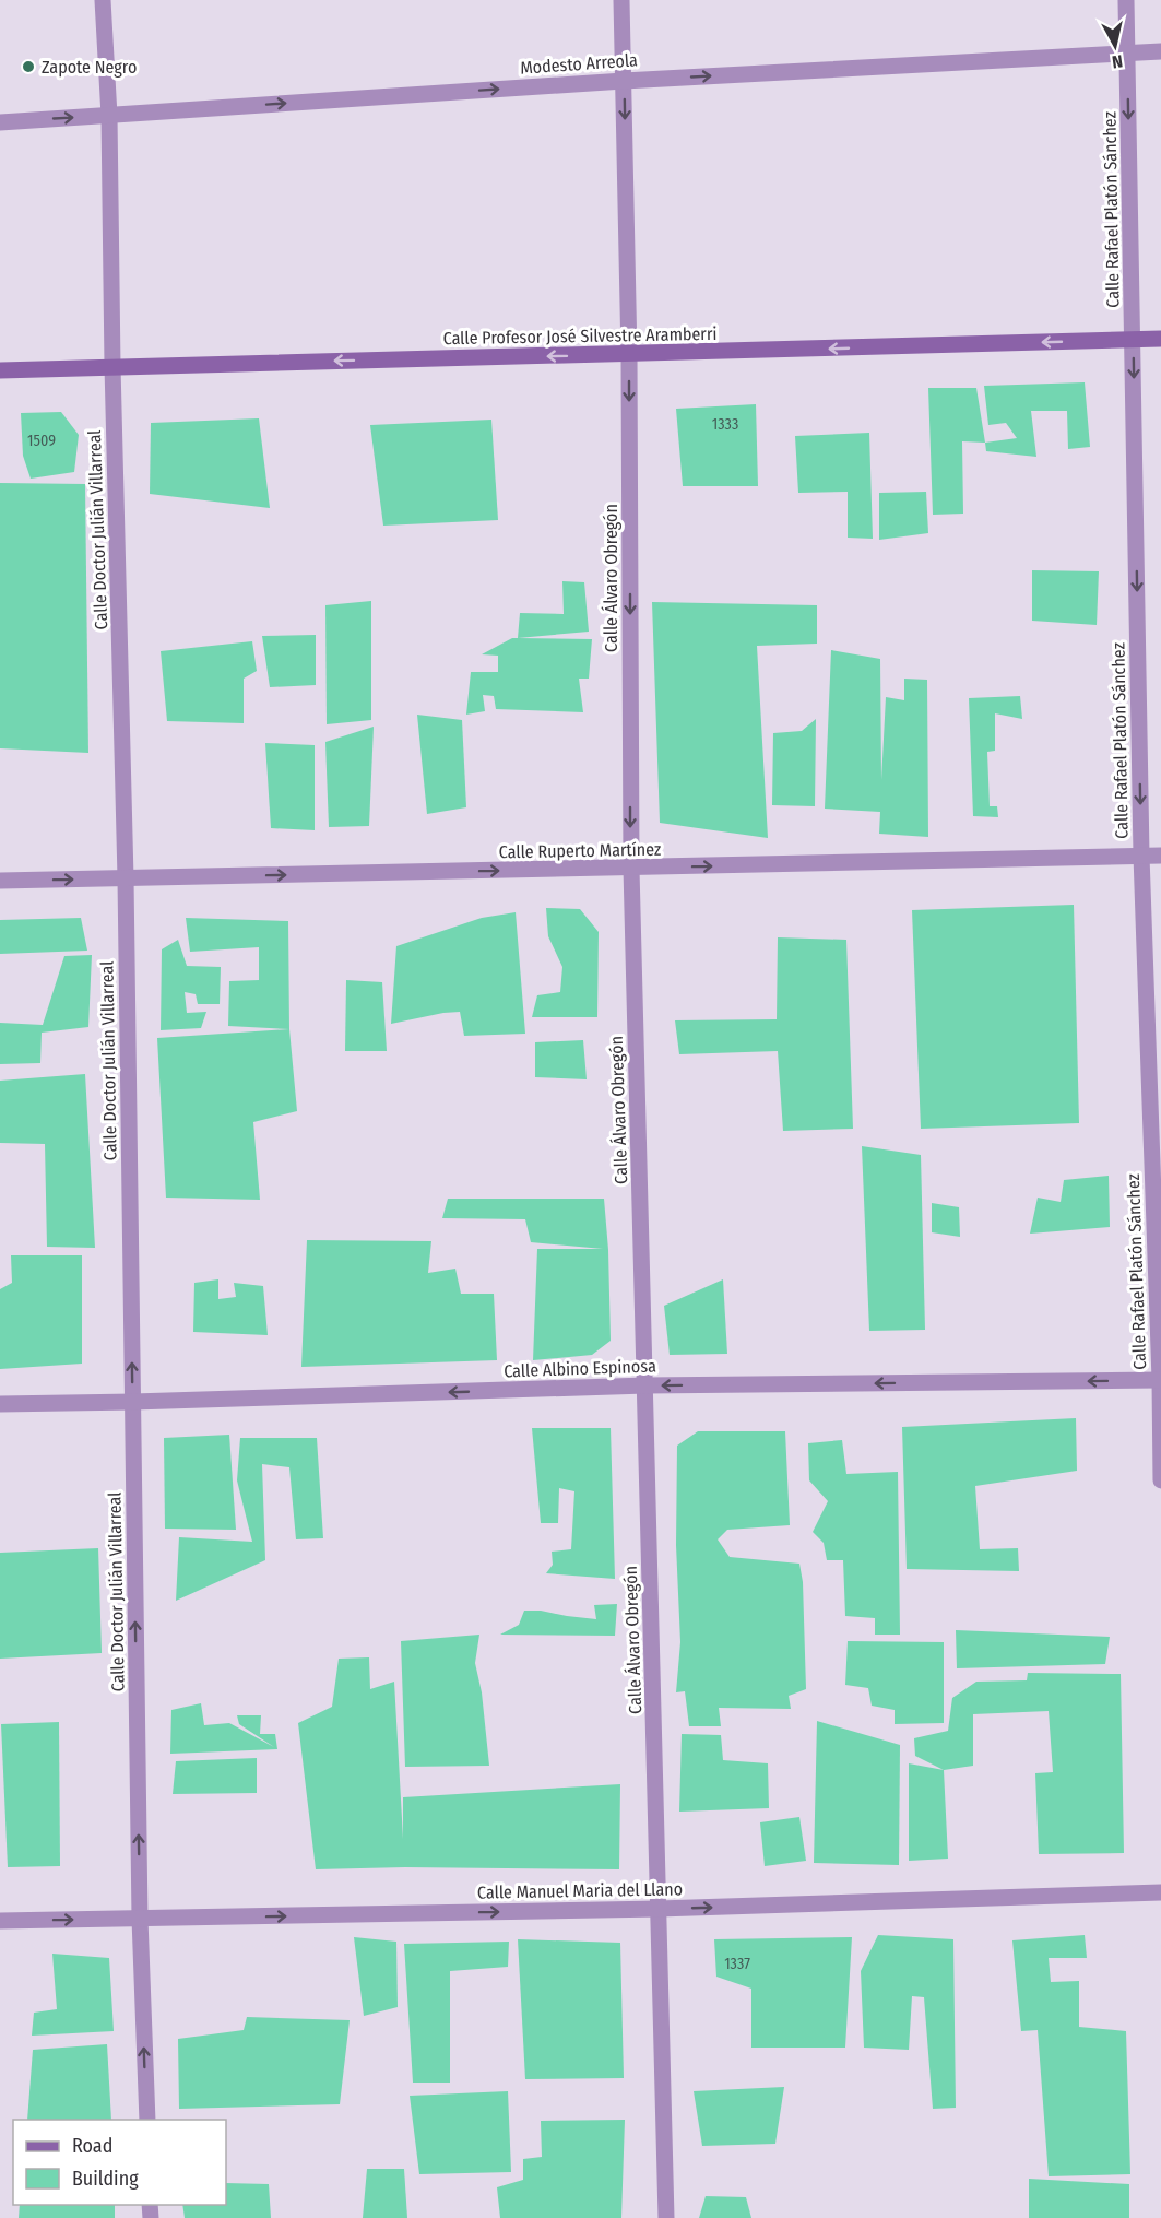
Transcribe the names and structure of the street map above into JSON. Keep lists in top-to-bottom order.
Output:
{
  "streets": {
    "main road": ["Calle Profesor José Silvestre Aramberri"],
    "street": [
      "Modesto Arreola",
      "Calle Rafael Platón Sánchez",
      "Calle Doctor Julián Villarreal",
      "Calle Álvaro Obregón",
      "Calle Ruperto Martínez",
      "Calle Albino Espinosa",
      "Calle Manuel Maria del Llano"
    ]
  },
  "crossings": [
    ["Modesto Arreola", "Calle Rafael Platón Sánchez"],
    ["Modesto Arreola", "Calle Doctor Julián Villarreal"],
    ["Modesto Arreola", "Calle Álvaro Obregón"],
    ["Calle Rafael Platón Sánchez", "Calle Profesor José Silvestre Aramberri"],
    ["Calle Rafael Platón Sánchez", "Calle Ruperto Martínez"],
    ["Calle Rafael Platón Sánchez", "Calle Albino Espinosa"],
    ["Calle Profesor José Silvestre Aramberri", "Calle Doctor Julián Villarreal"],
    ["Calle Profesor José Silvestre Aramberri", "Calle Álvaro Obregón"],
    ["Calle Doctor Julián Villarreal", "Calle Ruperto Martínez"],
    ["Calle Doctor Julián Villarreal", "Calle Albino Espinosa"],
    ["Calle Doctor Julián Villarreal", "Calle Manuel Maria del Llano"],
    ["Calle Álvaro Obregón", "Calle Ruperto Martínez"],
    ["Calle Álvaro Obregón", "Calle Albino Espinosa"],
    ["Calle Álvaro Obregón", "Calle Manuel Maria del Llano"]
  ],
  "one_way": [
    "Modesto Arreola",
    "Calle Rafael Platón Sánchez",
    "Calle Profesor José Silvestre Aramberri",
    "Calle Doctor Julián Villarreal",
    "Calle Álvaro Obregón",
    "Calle Ruperto Martínez",
    "Calle Albino Espinosa",
    "Calle Manuel Maria del Llano"
  ],
  "places": ["Zapote Negro"],
  "house_numbers": ["1333", "1509", "1337"],
  "legend": ["Road", "Building"],
  "north": "bottom"
}
